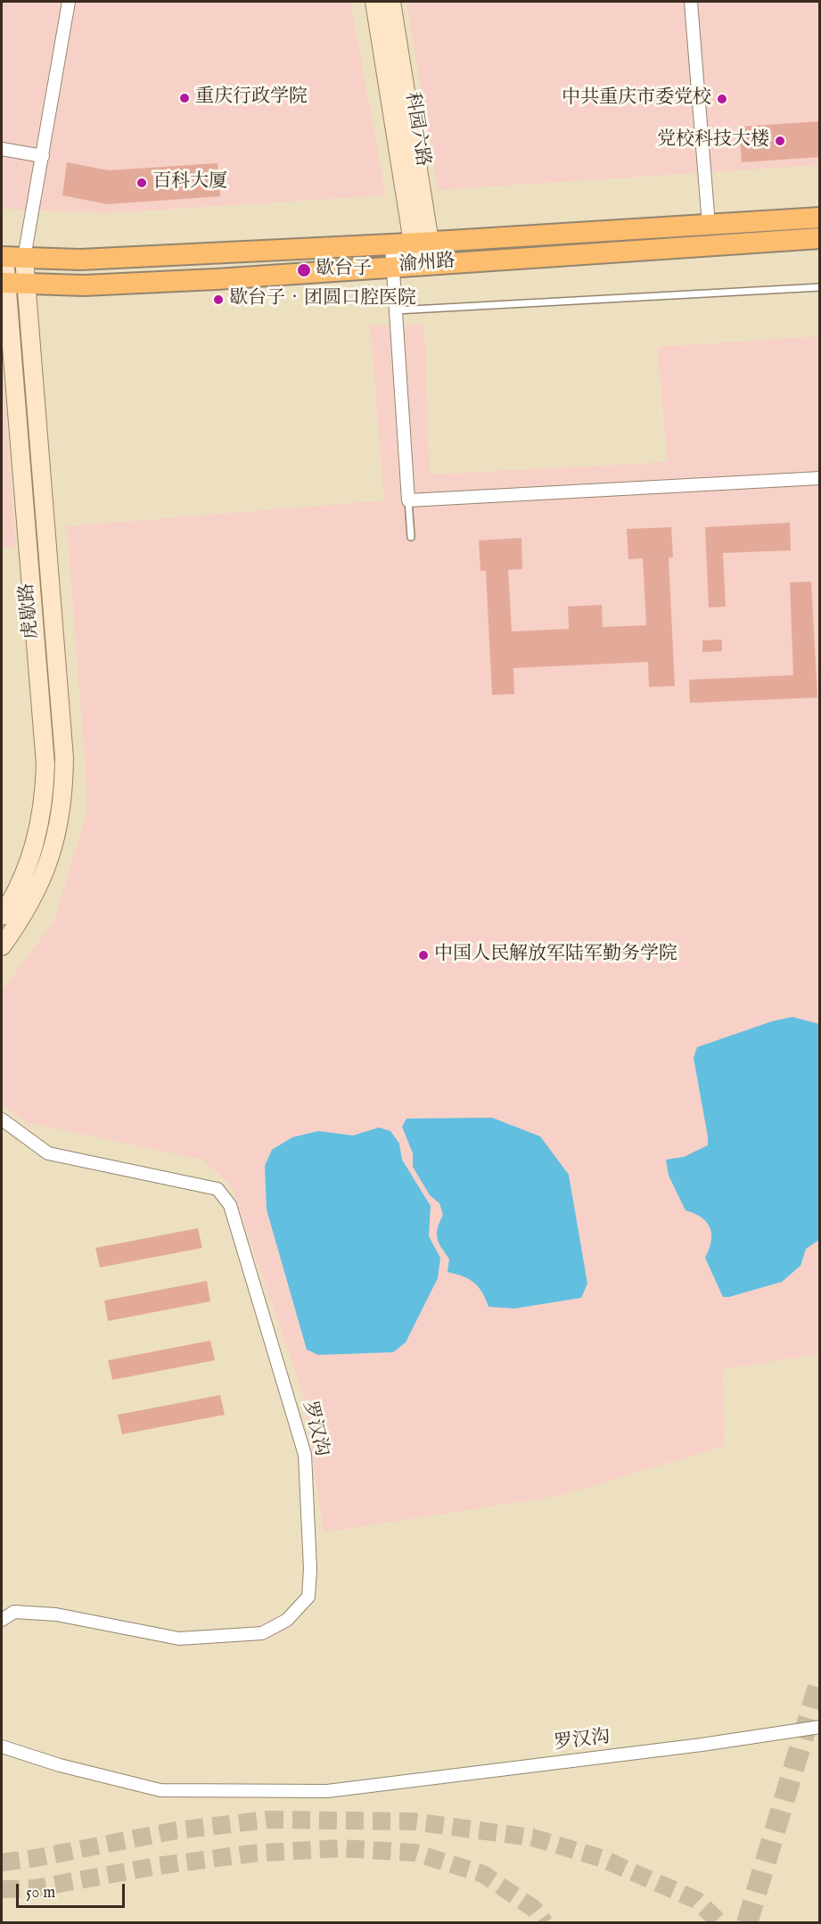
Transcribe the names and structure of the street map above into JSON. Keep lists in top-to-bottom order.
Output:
{
  "streets": {
    "main road": ["科园六路", "渝州路", "虎歇路"],
    "street": ["罗汉沟"]
  },
  "crossings": [
    ["科园六路", "渝州路"],
    ["渝州路", "虎歇路"]
  ],
  "places": [
    "重庆行政学院",
    "中共重庆市委党校",
    "党校科技大楼",
    "百科大厦",
    "歇台子",
    "歇台子‧团圆口腔医院",
    "中国人民解放军陆军勤务学院"
  ],
  "scale_bar": "50 m"
}
